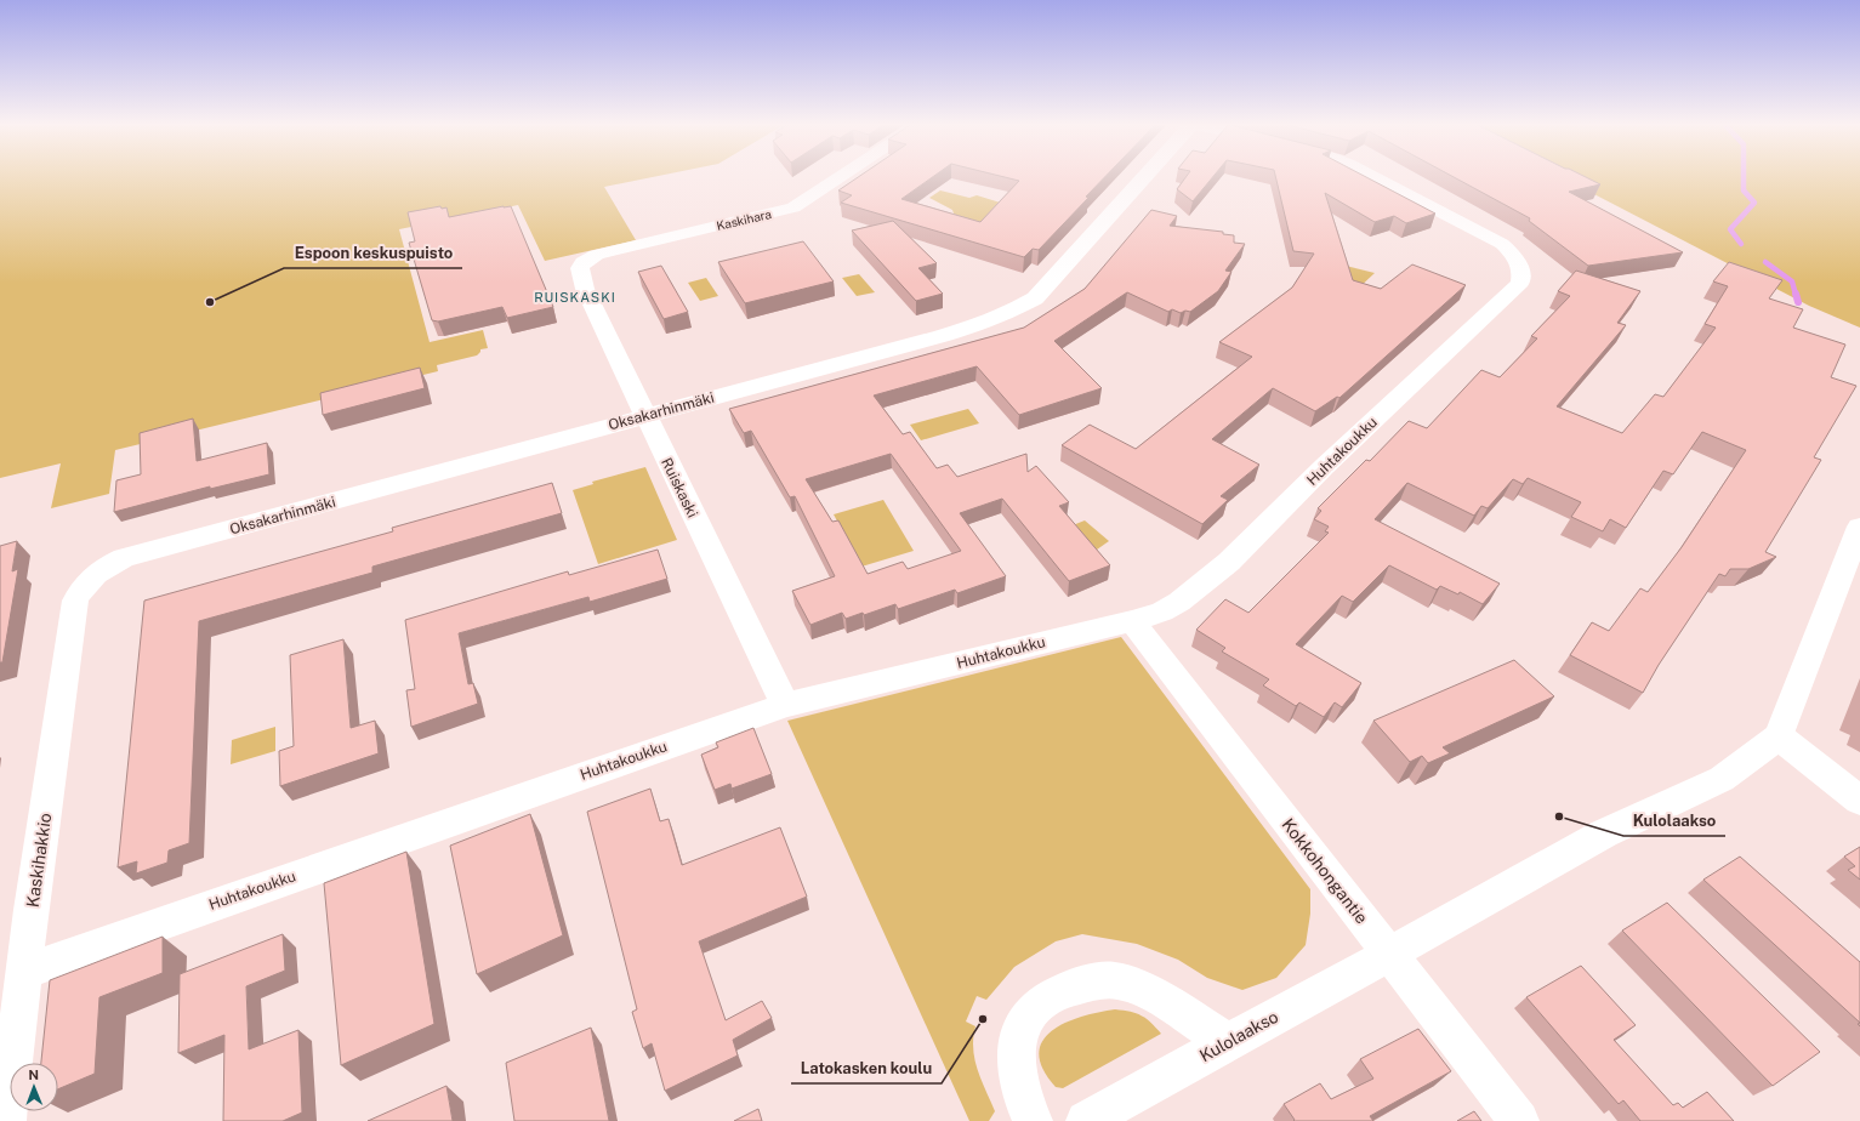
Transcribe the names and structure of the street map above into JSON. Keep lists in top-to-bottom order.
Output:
{
  "streets": {
    "street": [
      "Kaskihara",
      "Oksakarhinmäki",
      "Huhtakoukku",
      "Ruiskaski",
      "Kaskihakkio",
      "Kokkohongantie",
      "Kulolaakso"
    ]
  },
  "crossings": [
    ["Kaskihara", "Ruiskaski"],
    ["Oksakarhinmäki", "Ruiskaski"],
    ["Oksakarhinmäki", "Kaskihakkio"],
    ["Huhtakoukku", "Ruiskaski"],
    ["Huhtakoukku", "Kaskihakkio"],
    ["Huhtakoukku", "Kokkohongantie"],
    ["Kokkohongantie", "Kulolaakso"]
  ],
  "districts": ["RUISKASKI"],
  "places": ["Espoon keskuspuisto", "Kulolaakso", "Latokasken koulu"],
  "north": "top"
}
